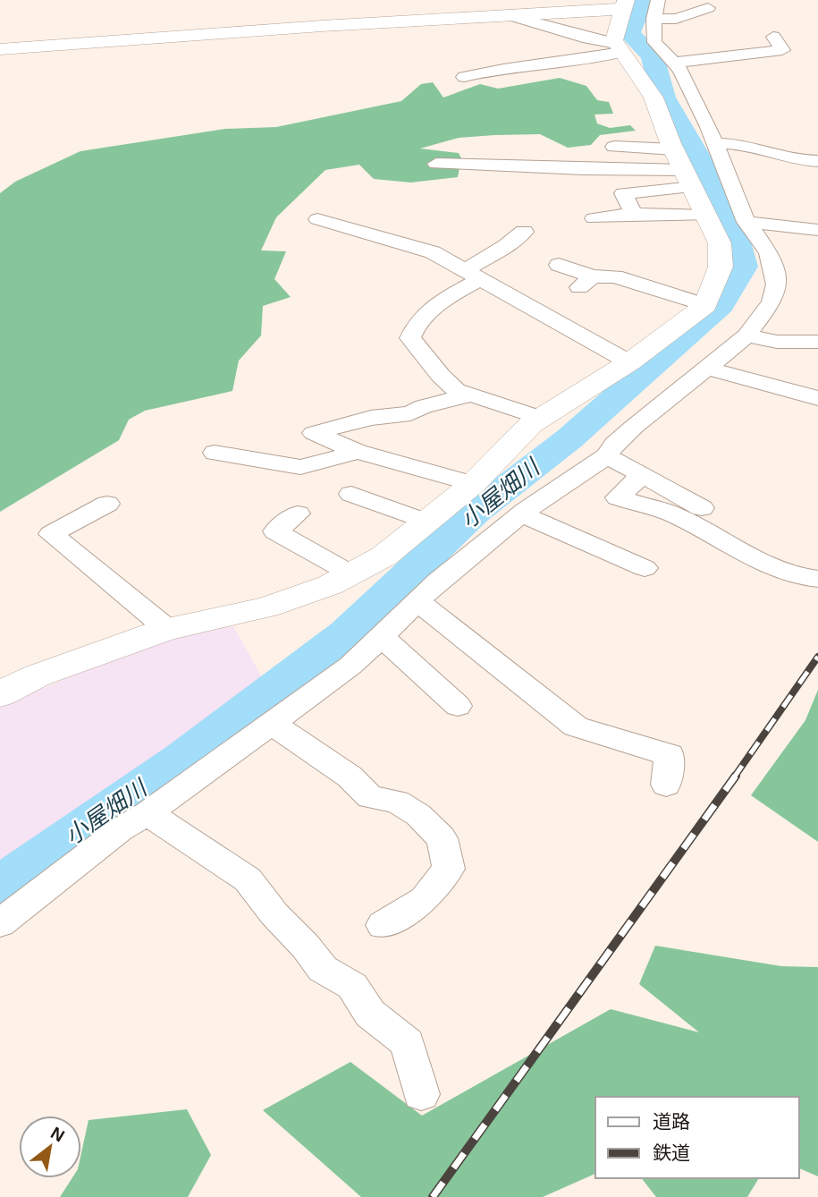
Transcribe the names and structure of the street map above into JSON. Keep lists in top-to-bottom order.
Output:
{
  "water": ["小屋畑川"],
  "legend": ["道路", "鉄道"],
  "north": "top right"
}
